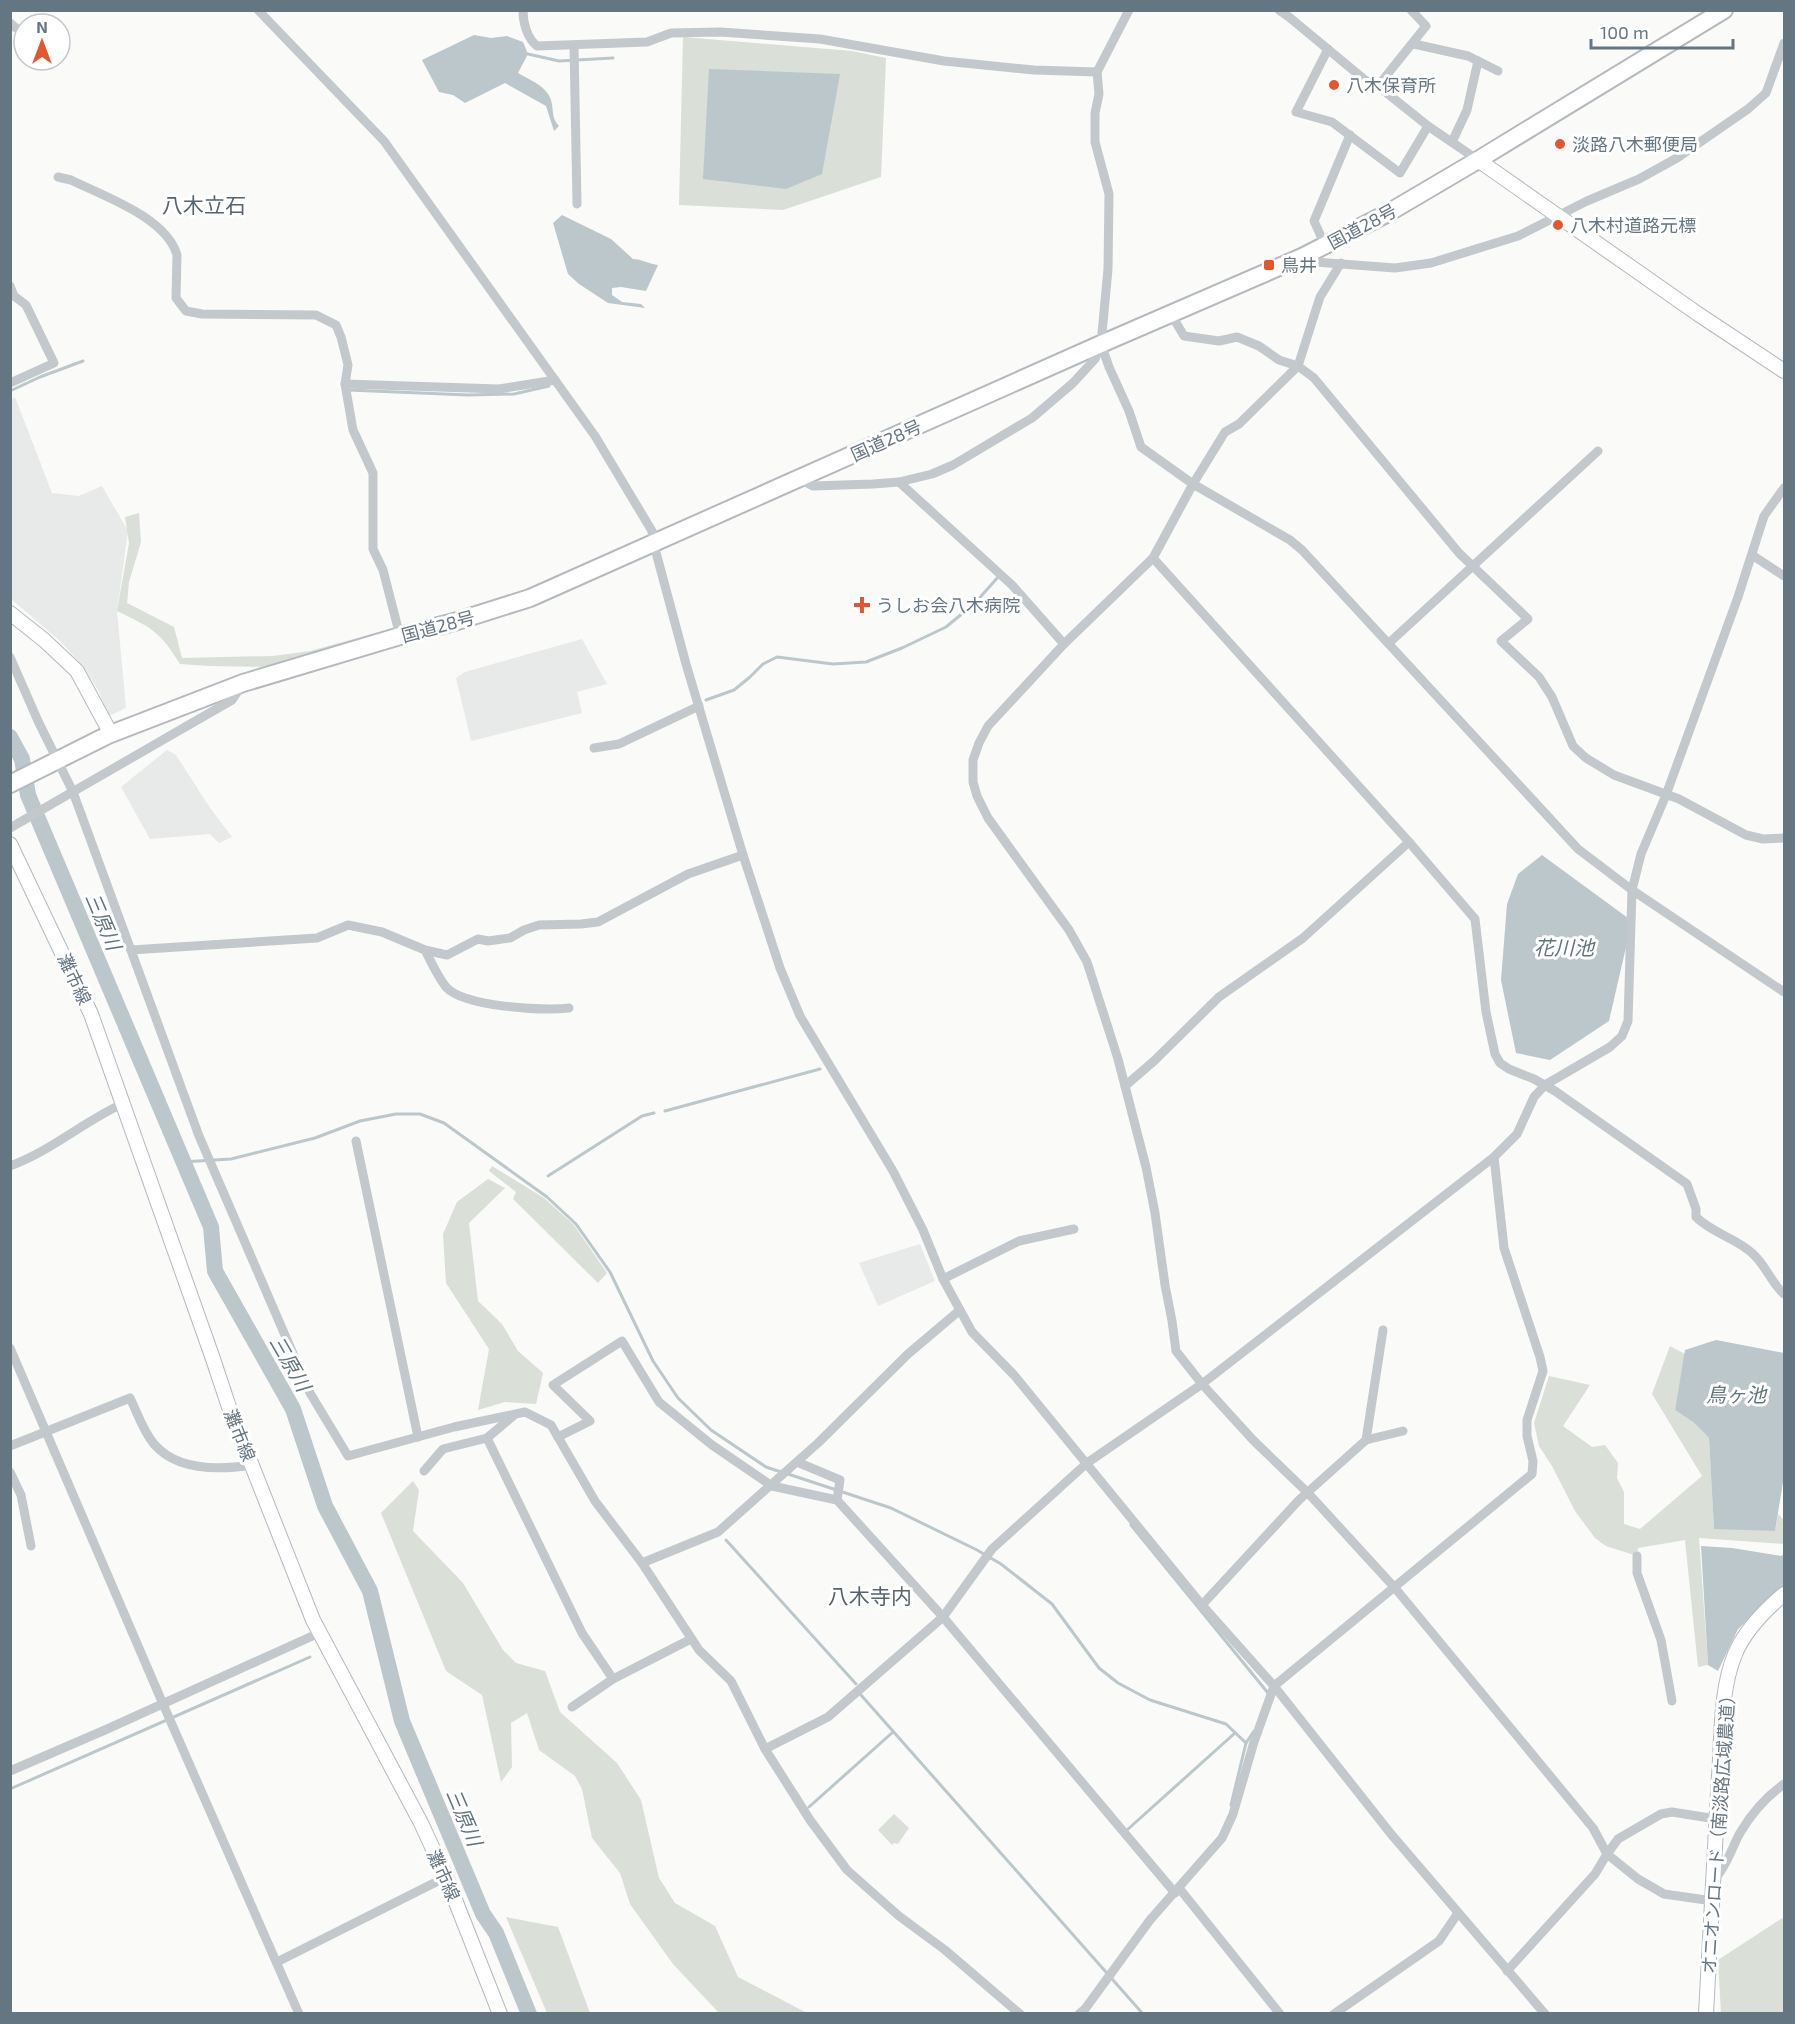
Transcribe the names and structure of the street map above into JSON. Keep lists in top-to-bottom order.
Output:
{
  "streets": {
    "highway": ["国道28号"],
    "main road": ["灘市線", "オニオンロード（南淡路広域農道）"]
  },
  "districts": ["八木立石", "八木寺内"],
  "water": ["三原川", "花川池", "鳥ヶ池"],
  "places": {
    "other": ["八木保育所", "淡路八木郵便局", "八木村道路元標"],
    "transit": ["鳥井"],
    "health": ["うしお会八木病院"]
  },
  "scale_bar": "100 m",
  "north": "top"
}
